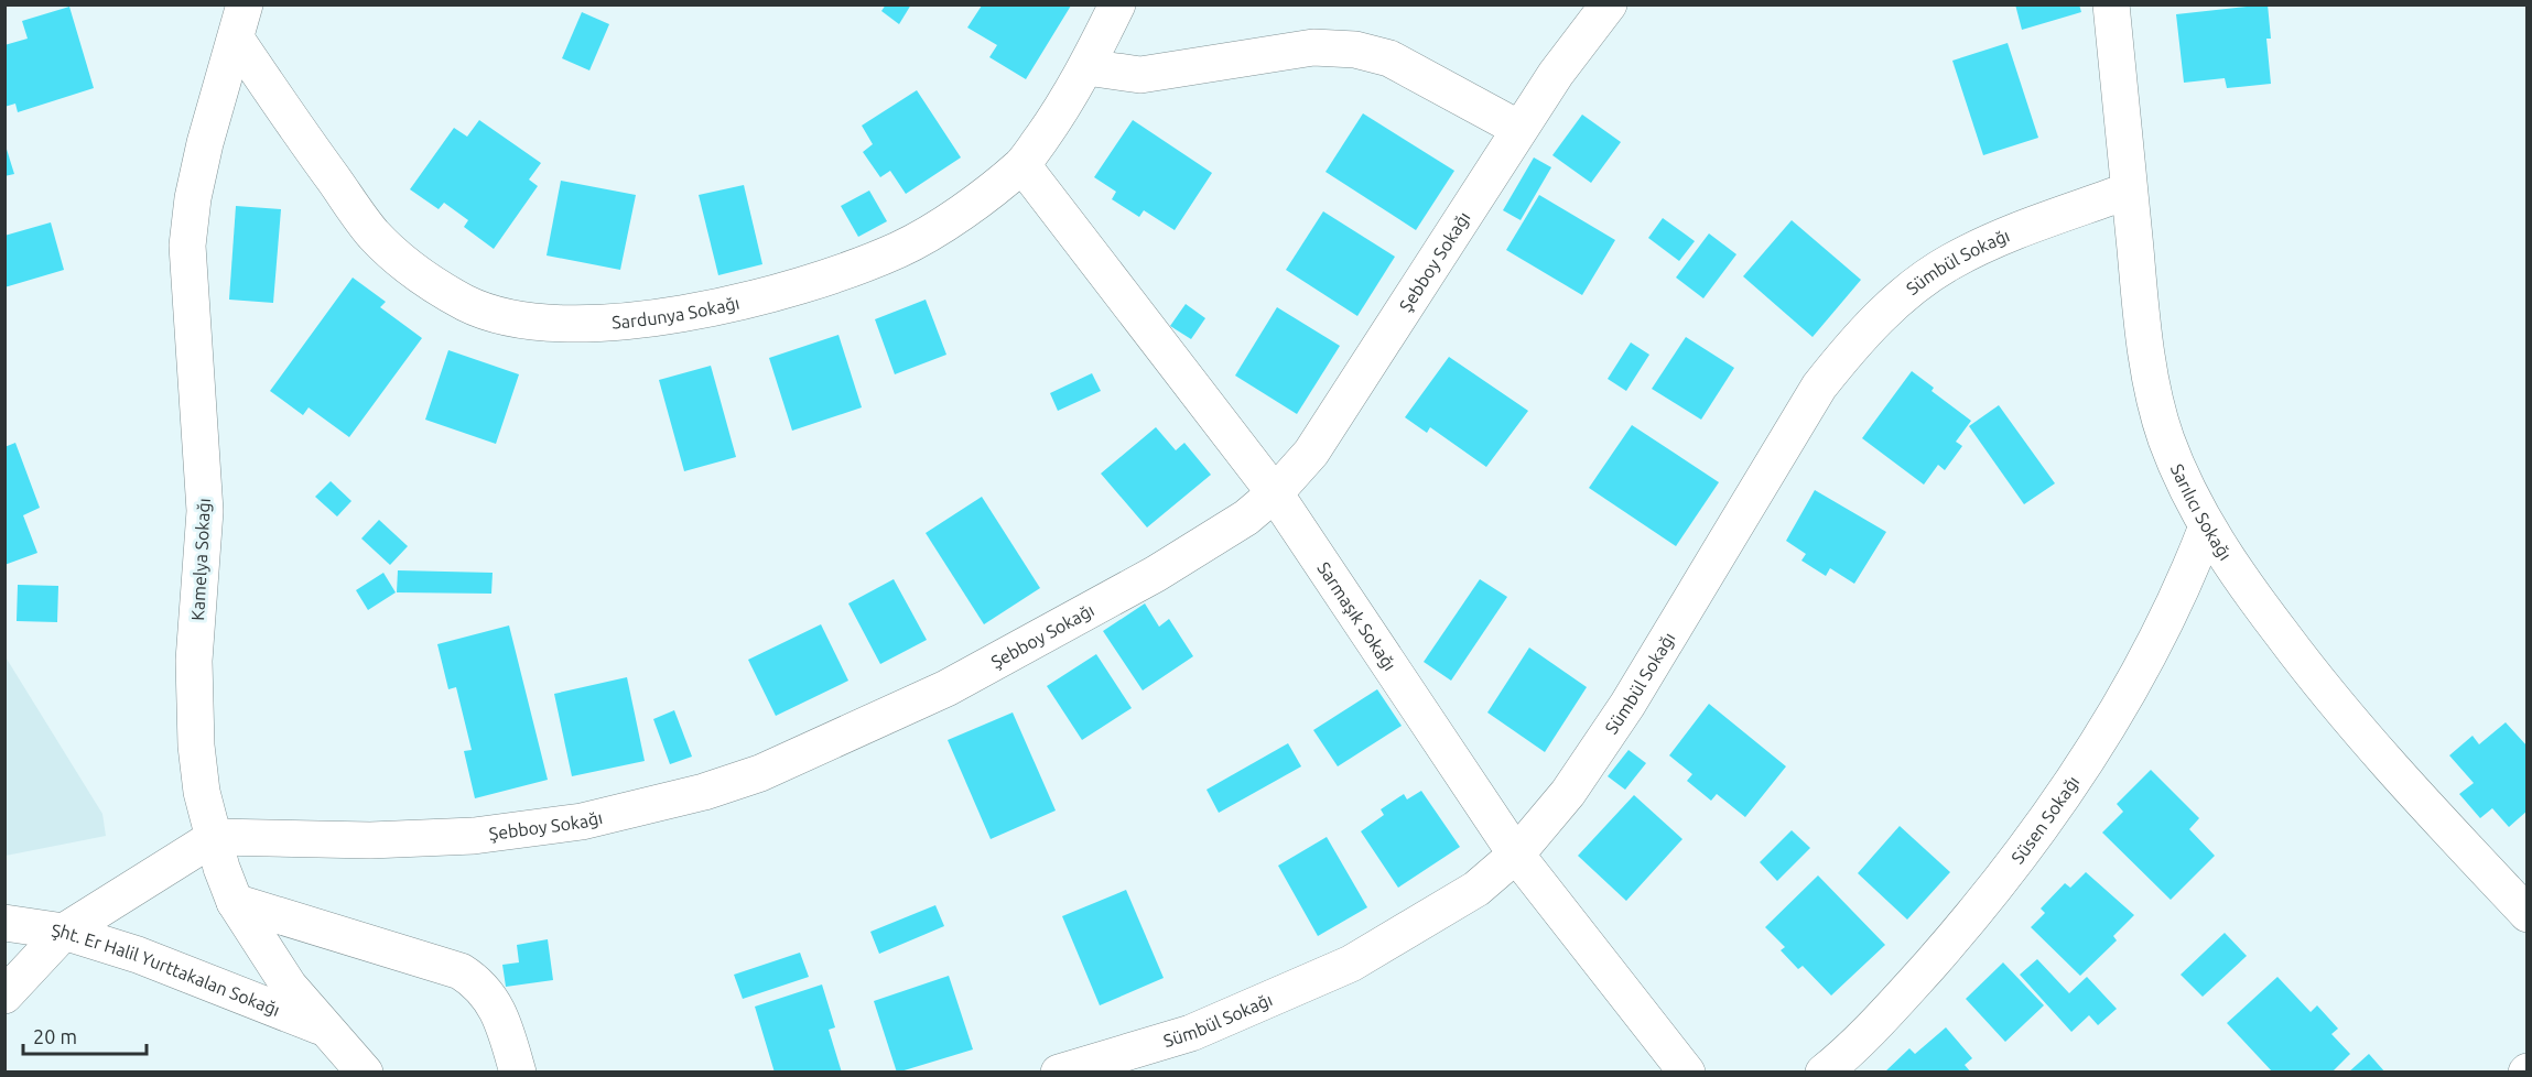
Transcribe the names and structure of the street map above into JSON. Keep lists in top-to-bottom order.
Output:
{
  "streets": {
    "street": [
      "Şebboy Sokağı",
      "Sümbül Sokağı",
      "Sardunya Sokağı",
      "Sarılıcı Sokağı",
      "Kamelya Sokağı",
      "Sarmaşık Sokağı",
      "Süsen Sokağı",
      "Şht. Er Halil Yurttakalan Sokağı"
    ]
  },
  "crossings": [
    ["Şebboy Sokağı", "Kamelya Sokağı"],
    ["Şebboy Sokağı", "Sarmaşık Sokağı"],
    ["Sümbül Sokağı", "Sarılıcı Sokağı"],
    ["Sümbül Sokağı", "Sarmaşık Sokağı"],
    ["Sardunya Sokağı", "Kamelya Sokağı"],
    ["Sardunya Sokağı", "Sarmaşık Sokağı"],
    ["Sarılıcı Sokağı", "Süsen Sokağı"],
    ["Kamelya Sokağı", "Şht. Er Halil Yurttakalan Sokağı"]
  ],
  "scale_bar": "20 m"
}
